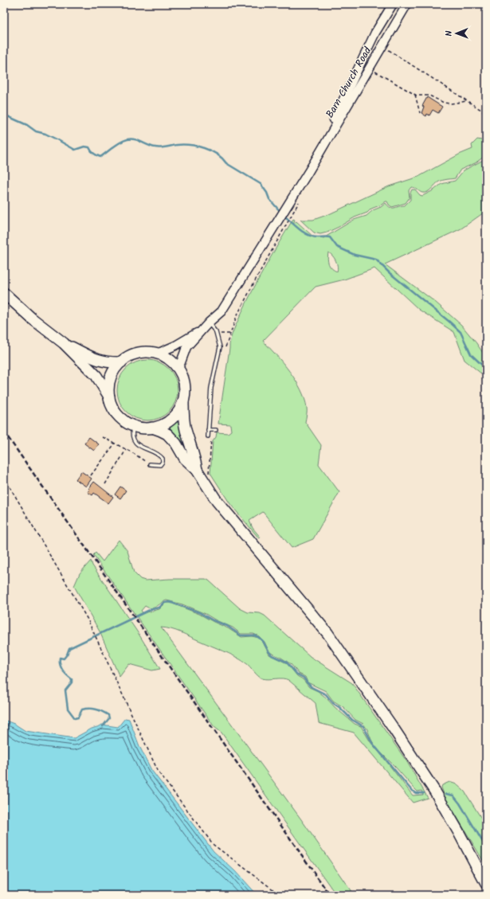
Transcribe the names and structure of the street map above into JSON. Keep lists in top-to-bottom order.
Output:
{
  "streets": {
    "street": ["Barn Church Road"]
  },
  "north": "left"
}
